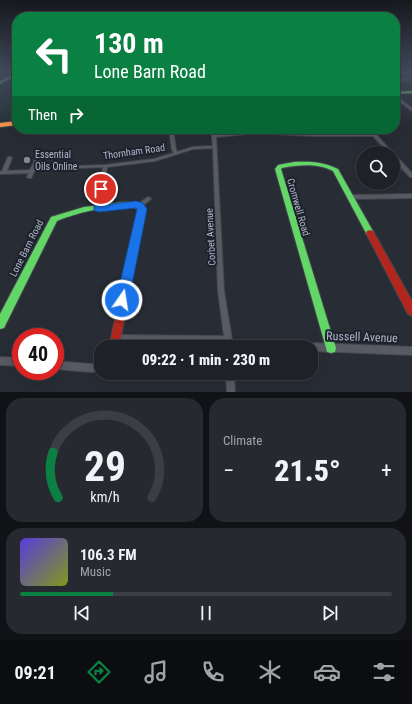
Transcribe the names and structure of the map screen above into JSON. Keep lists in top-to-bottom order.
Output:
{
  "streets": {
    "main road": ["Cromwell Road", "Lone Barn Road"],
    "street": ["Thornham Road", "Corbet Avenue", "Russell Avenue"]
  },
  "crossings": [
    ["Thornham Road", "Corbet Avenue"],
    ["Cromwell Road", "Russell Avenue"]
  ],
  "places": ["Essential Oils Online"],
  "page": {
    "turn": ["130 m", "Lone Barn Road"],
    "then": "Then",
    "limit": "40",
    "trip": "09:22 · 1 min · 230 m",
    "tile": "Climate",
    "heat": ["−", "21.5°", "+"],
    "song": ["106.3 FM", "Music"],
    "tabs": "09:21",
    "gauge": ["29", "km/h"]
  }
}
